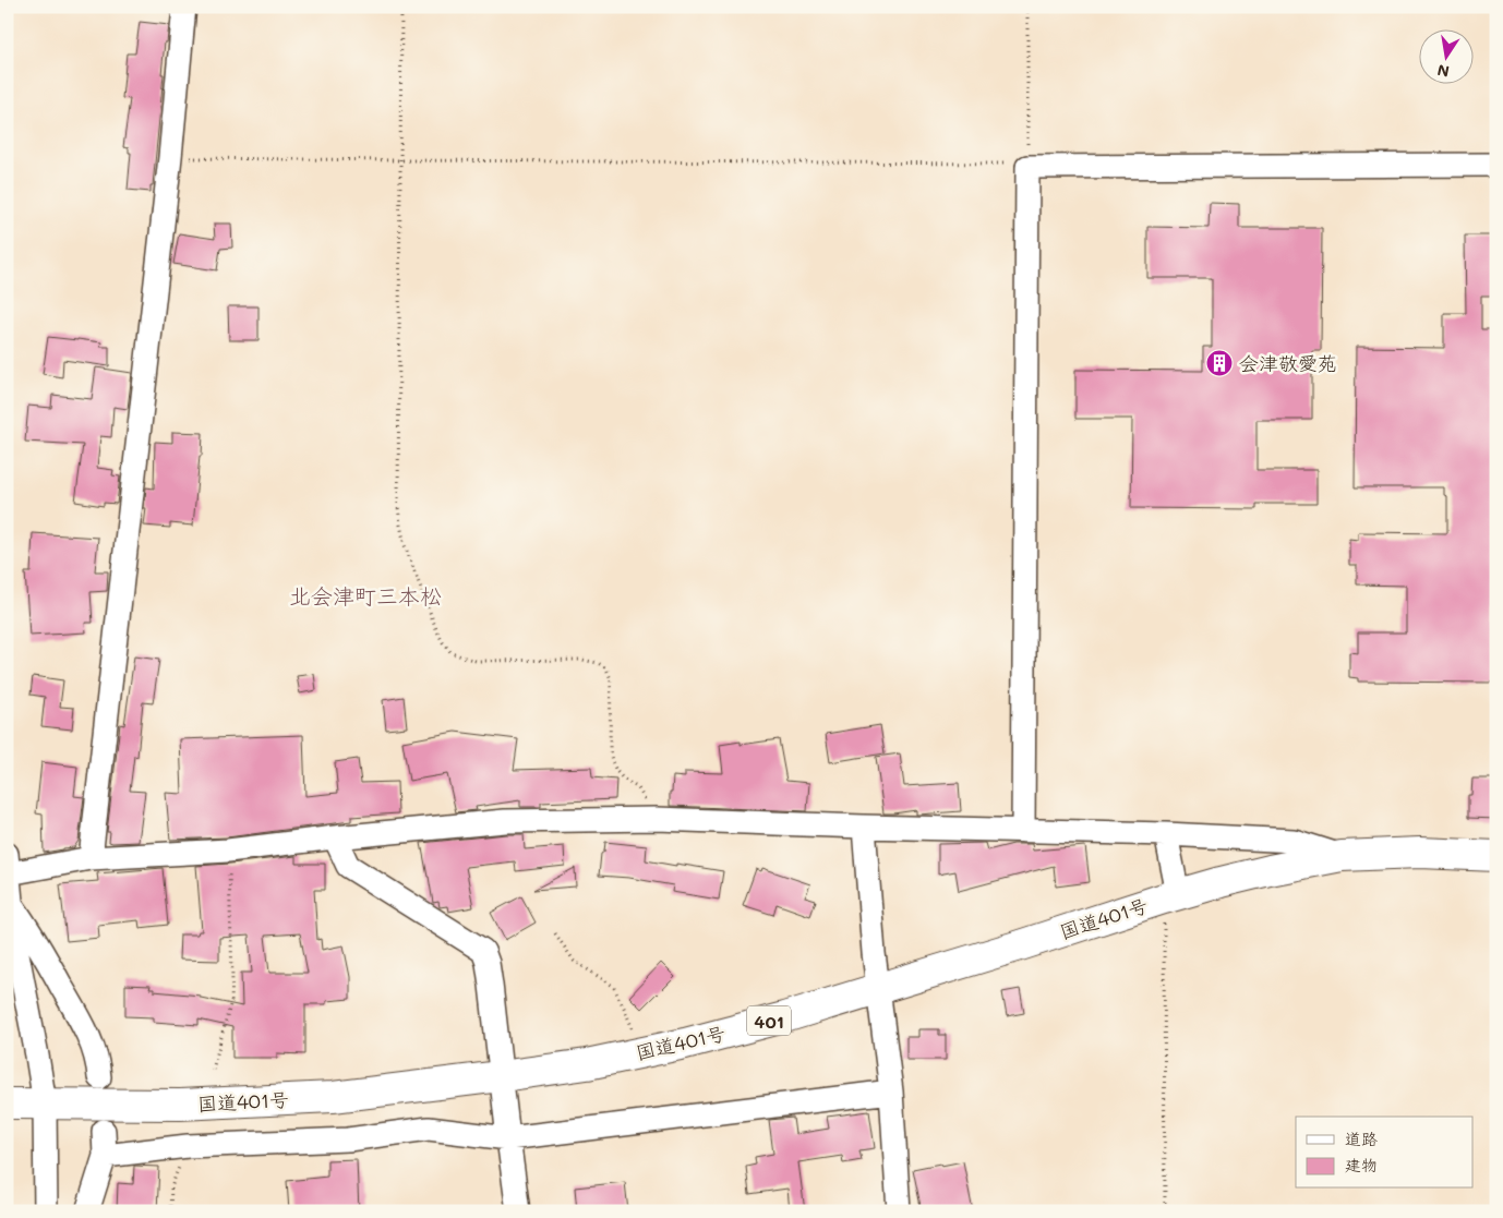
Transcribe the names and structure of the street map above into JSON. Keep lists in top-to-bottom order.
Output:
{
  "streets": {
    "highway": ["国道401号", "401"]
  },
  "districts": ["北会津町三本松"],
  "places": {
    "building": ["会津敬愛苑"]
  },
  "legend": ["道路", "建物"],
  "north": "bottom"
}
